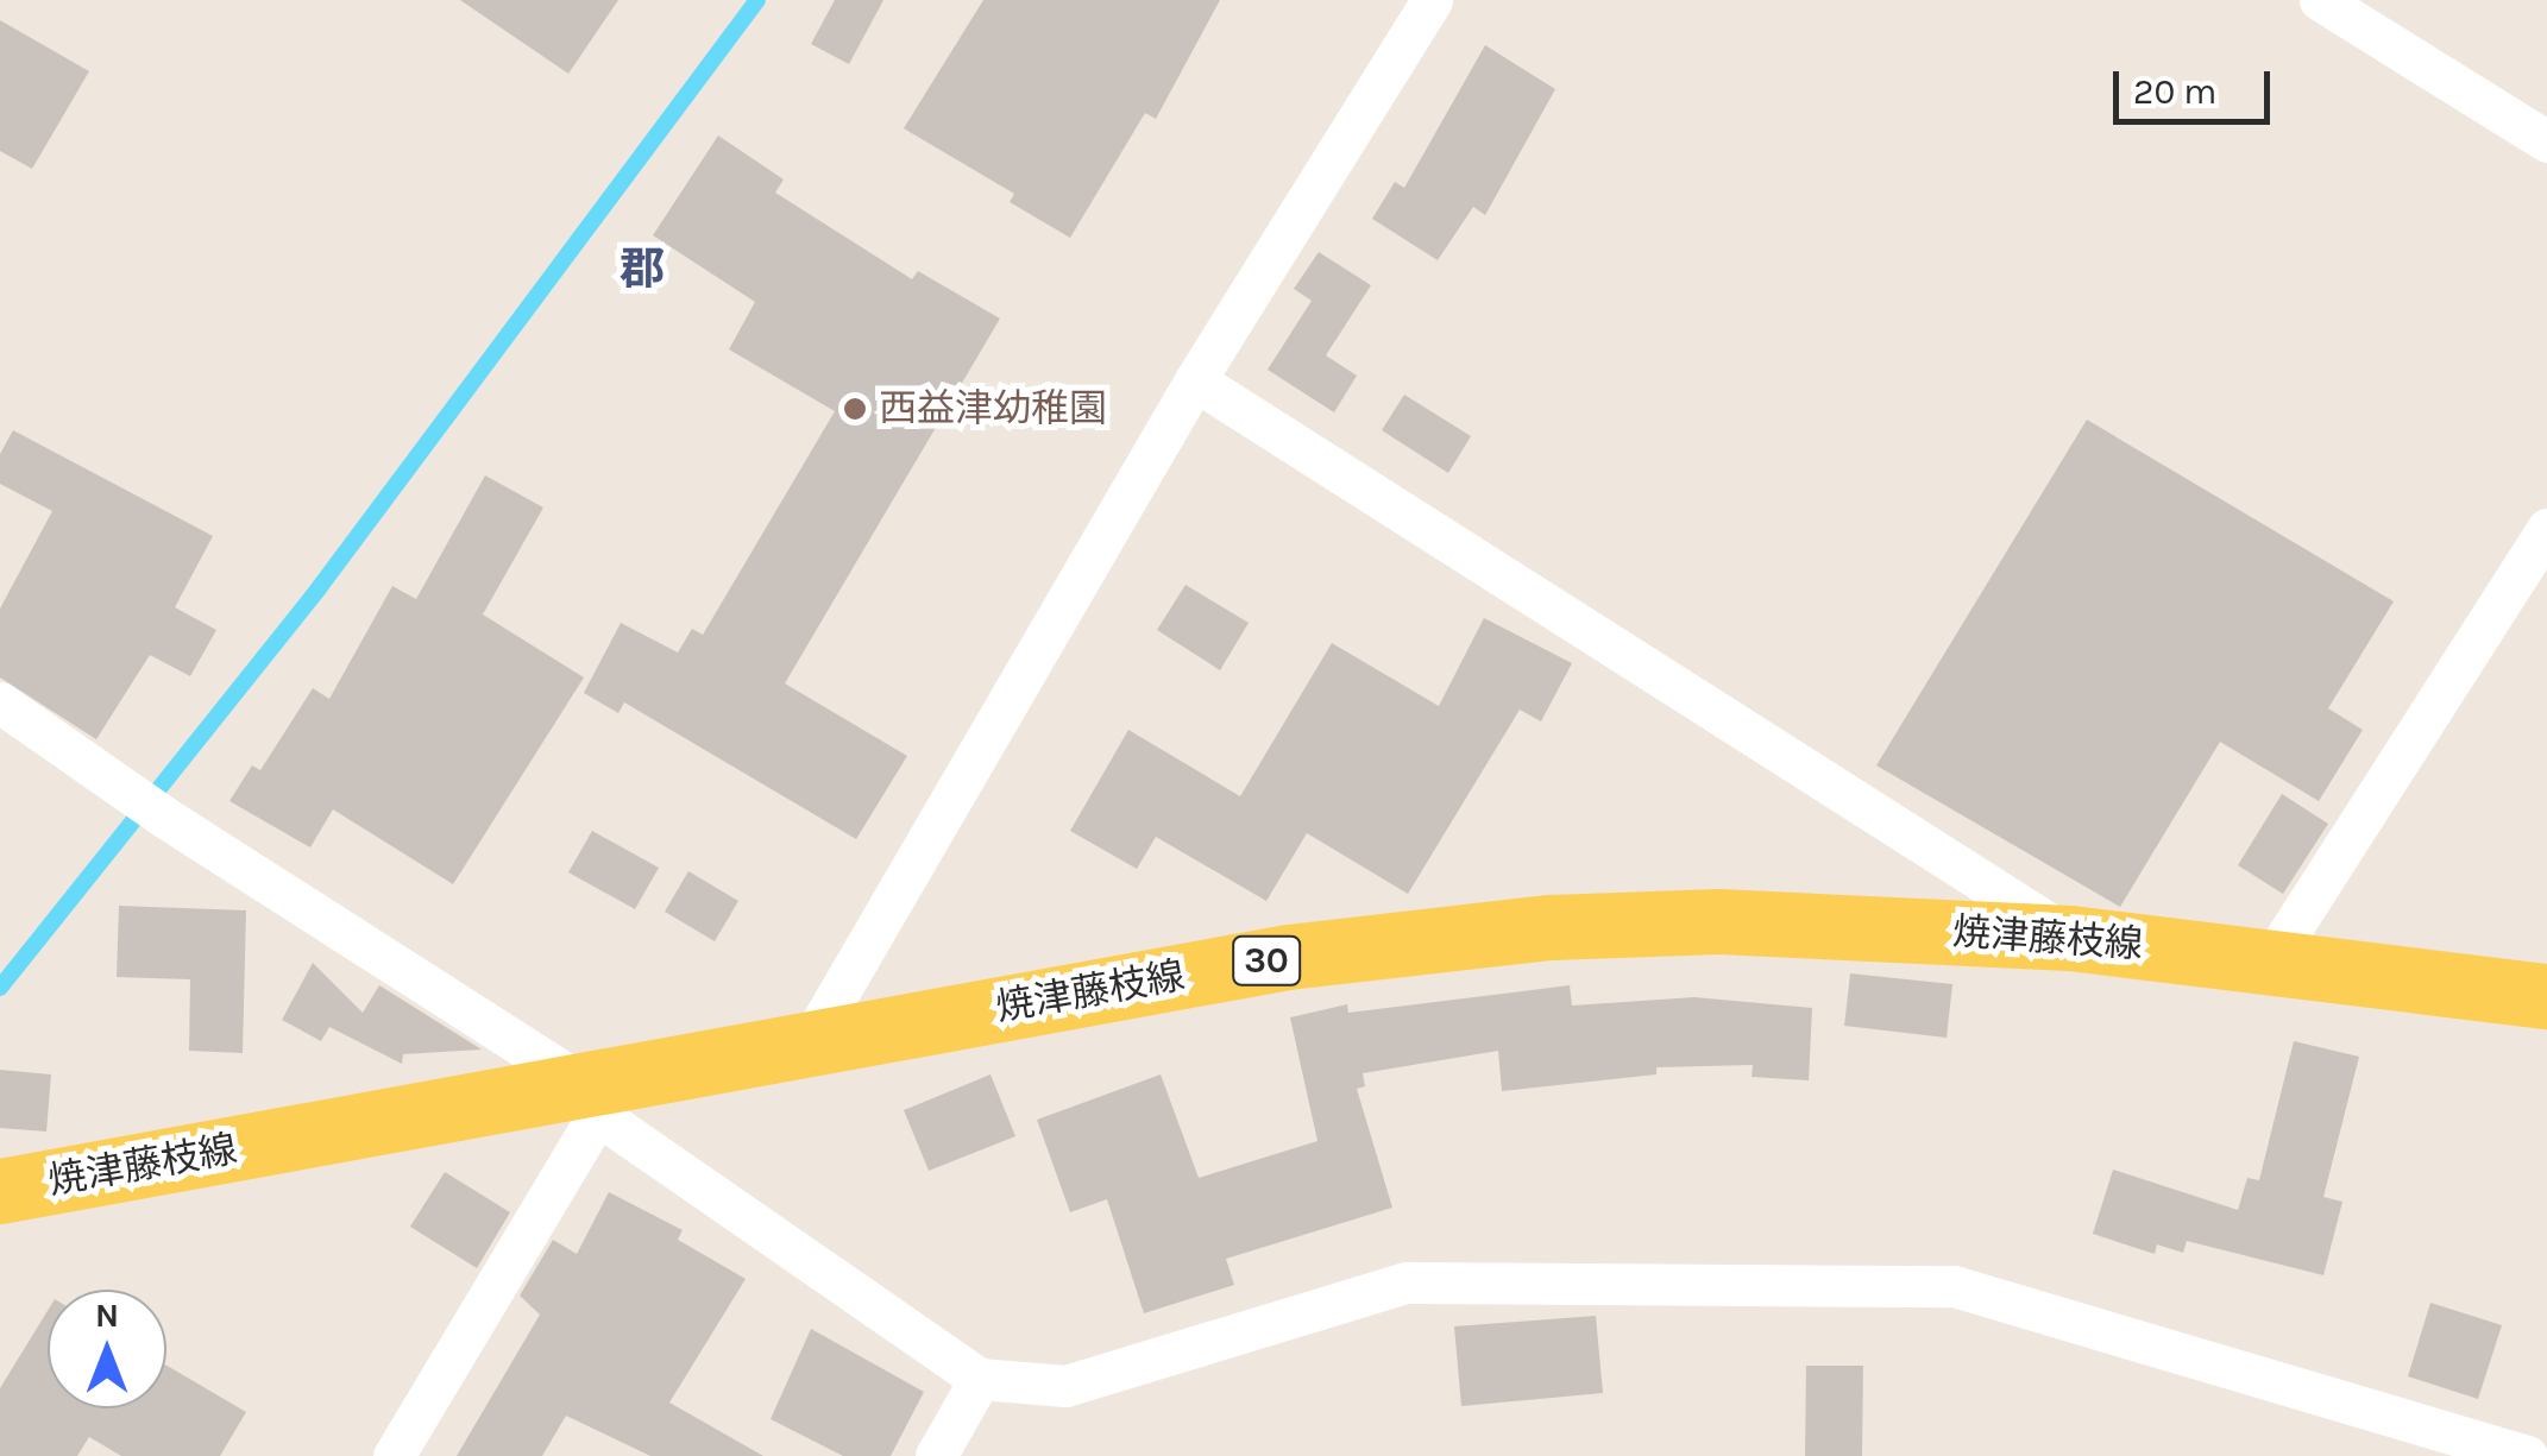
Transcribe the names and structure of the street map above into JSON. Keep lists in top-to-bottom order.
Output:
{
  "streets": {
    "main road": ["焼津藤枝線", "30"]
  },
  "districts": ["郡"],
  "places": ["西益津幼稚園"],
  "scale_bar": "20 m",
  "north": "top"
}
